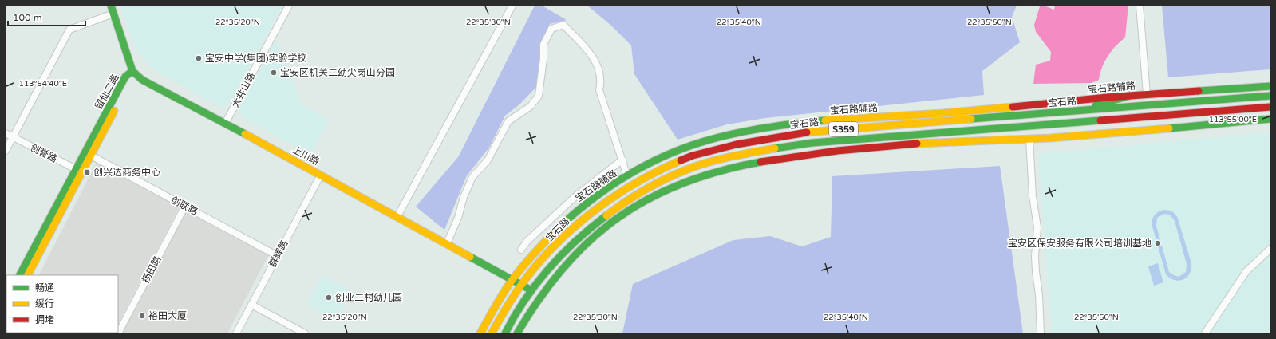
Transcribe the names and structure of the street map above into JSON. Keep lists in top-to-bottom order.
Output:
{
  "streets": {
    "main road": [
      "宝石路辅路",
      "留仙二路",
      "宝石路",
      "S359",
      "上川路"
    ],
    "street": [
      "大井山路",
      "创誉路",
      "创联路",
      "群辉路",
      "扬田路"
    ]
  },
  "crossings": [
    ["宝石路辅路", "上川路"],
    ["大井山路", "上川路"],
    ["留仙二路", "创誉路"],
    ["留仙二路", "上川路"],
    ["留仙二路", "创联路"],
    ["宝石路", "上川路"],
    ["上川路", "群辉路"],
    ["创联路", "群辉路"],
    ["创联路", "扬田路"]
  ],
  "places": {
    "other": [
      "宝安中学(集团)实验学校",
      "宝安区机关二幼尖岗山分园",
      "宝安区保安服务有限公司培训基地",
      "创业二村幼儿园",
      "裕田大厦"
    ],
    "transit": ["创兴达商务中心"]
  },
  "legend": ["畅通", "缓行", "拥堵"],
  "scale_bar": "100 m",
  "coordinates": [
    "22°35'20\"N",
    "22°35'30\"N",
    "22°35'40\"N",
    "22°35'50\"N",
    "113°54'40\"E",
    "113°55'00\"E"
  ]
}
